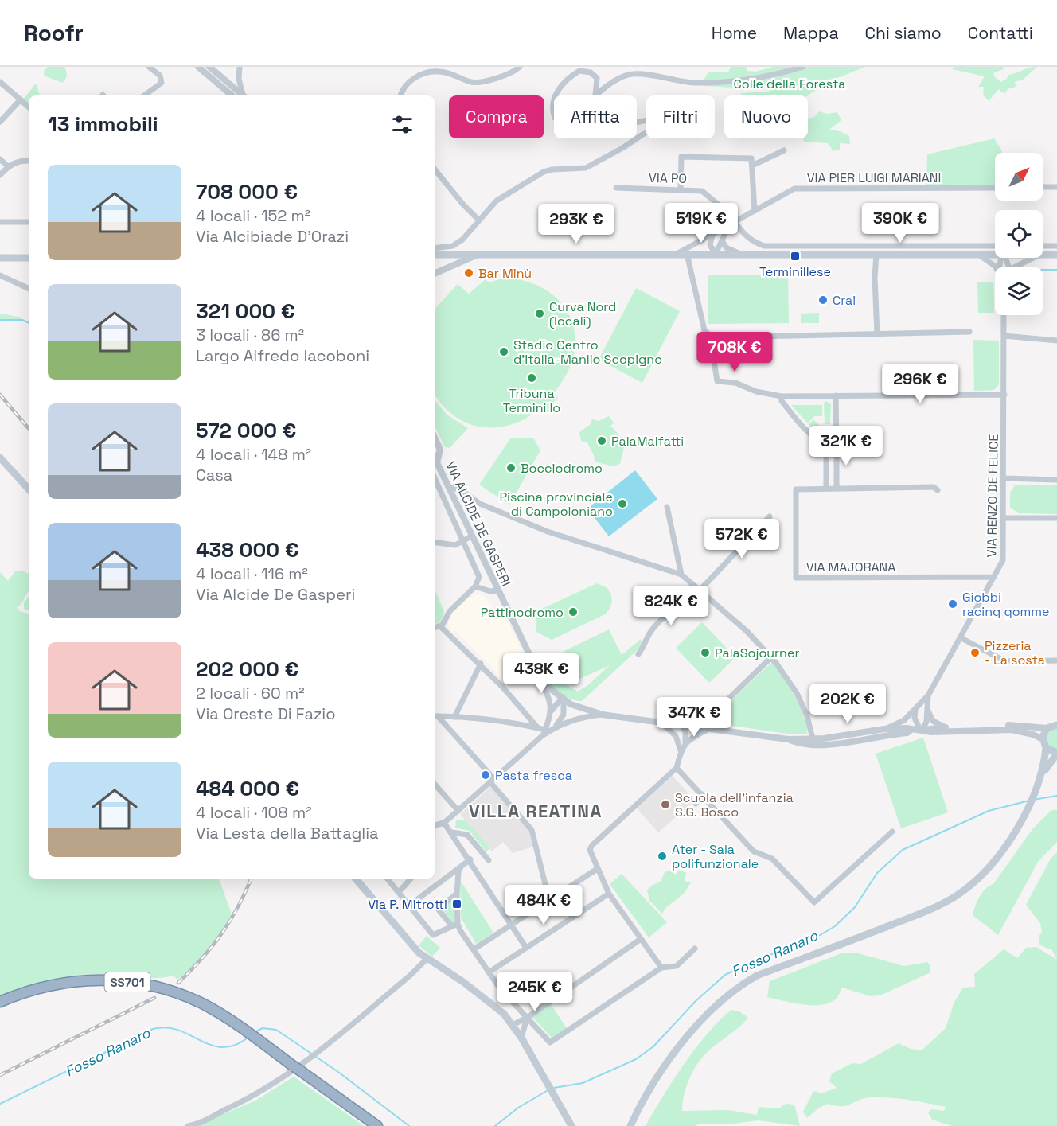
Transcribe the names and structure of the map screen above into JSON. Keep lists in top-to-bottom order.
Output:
{
  "streets": {
    "highway": ["SS701"],
    "street": [
      "VIA PIER LUIGI MARIANI",
      "VIA PO",
      "VIA RENZO DE FELICE",
      "VIA ALCIDE DE GASPERI",
      "VIA MAJORANA"
    ]
  },
  "crossings": [
    ["VIA PIER LUIGI MARIANI", "VIA PO"],
    ["VIA RENZO DE FELICE", "VIA MAJORANA"]
  ],
  "districts": ["VILLA REATINA"],
  "water": ["Fosso Ranaro"],
  "parks": ["Colle della Foresta"],
  "places": {
    "transit": ["Terminillese", "Via P. Mitrotti"],
    "other": [
      "Bar Minù",
      "Crai",
      "Curva Nord (locali)",
      "Stadio Centro d'Italia-Manlio Scopigno",
      "Tribuna Terminillo",
      "PalaMalfatti",
      "Bocciodromo",
      "Piscina provinciale di Campoloniano",
      "Giobbi racing gomme",
      "Pattinodromo",
      "PalaSojourner",
      "Pizzeria - La sosta",
      "Pasta fresca",
      "Scuola dell'infanzia S.G. Bosco",
      "Ater - Sala polifunzionale"
    ]
  },
  "north": "top right",
  "page": {
    "header": "Roofr",
    "nav": [
      "Home",
      "Mappa",
      "Chi siamo",
      "Contatti"
    ],
    "chip": [
      "Compra",
      "Affitta",
      "Filtri",
      "Nuovo"
    ],
    "heading": "13 immobili",
    "list": [
      {
        "name": "708 000 €",
        "note": "4 locali · 152 m² · Via Alcibiade D'Orazi"
      },
      {
        "name": "321 000 €",
        "note": "3 locali · 86 m² · Largo Alfredo Iacoboni"
      },
      {
        "name": "572 000 €",
        "note": "4 locali · 148 m² · Casa"
      },
      {
        "name": "438 000 €",
        "note": "4 locali · 116 m² · Via Alcide De Gasperi"
      },
      {
        "name": "202 000 €",
        "note": "2 locali · 60 m² · Via Oreste Di Fazio"
      },
      {
        "name": "484 000 €",
        "note": "4 locali · 108 m² · Via Lesta della Battaglia"
      }
    ],
    "price": [
      "519K €",
      "390K €",
      "293K €",
      "708K €",
      "296K €",
      "321K €",
      "572K €",
      "824K €",
      "438K €",
      "202K €",
      "347K €",
      "484K €",
      "245K €"
    ]
  }
}
